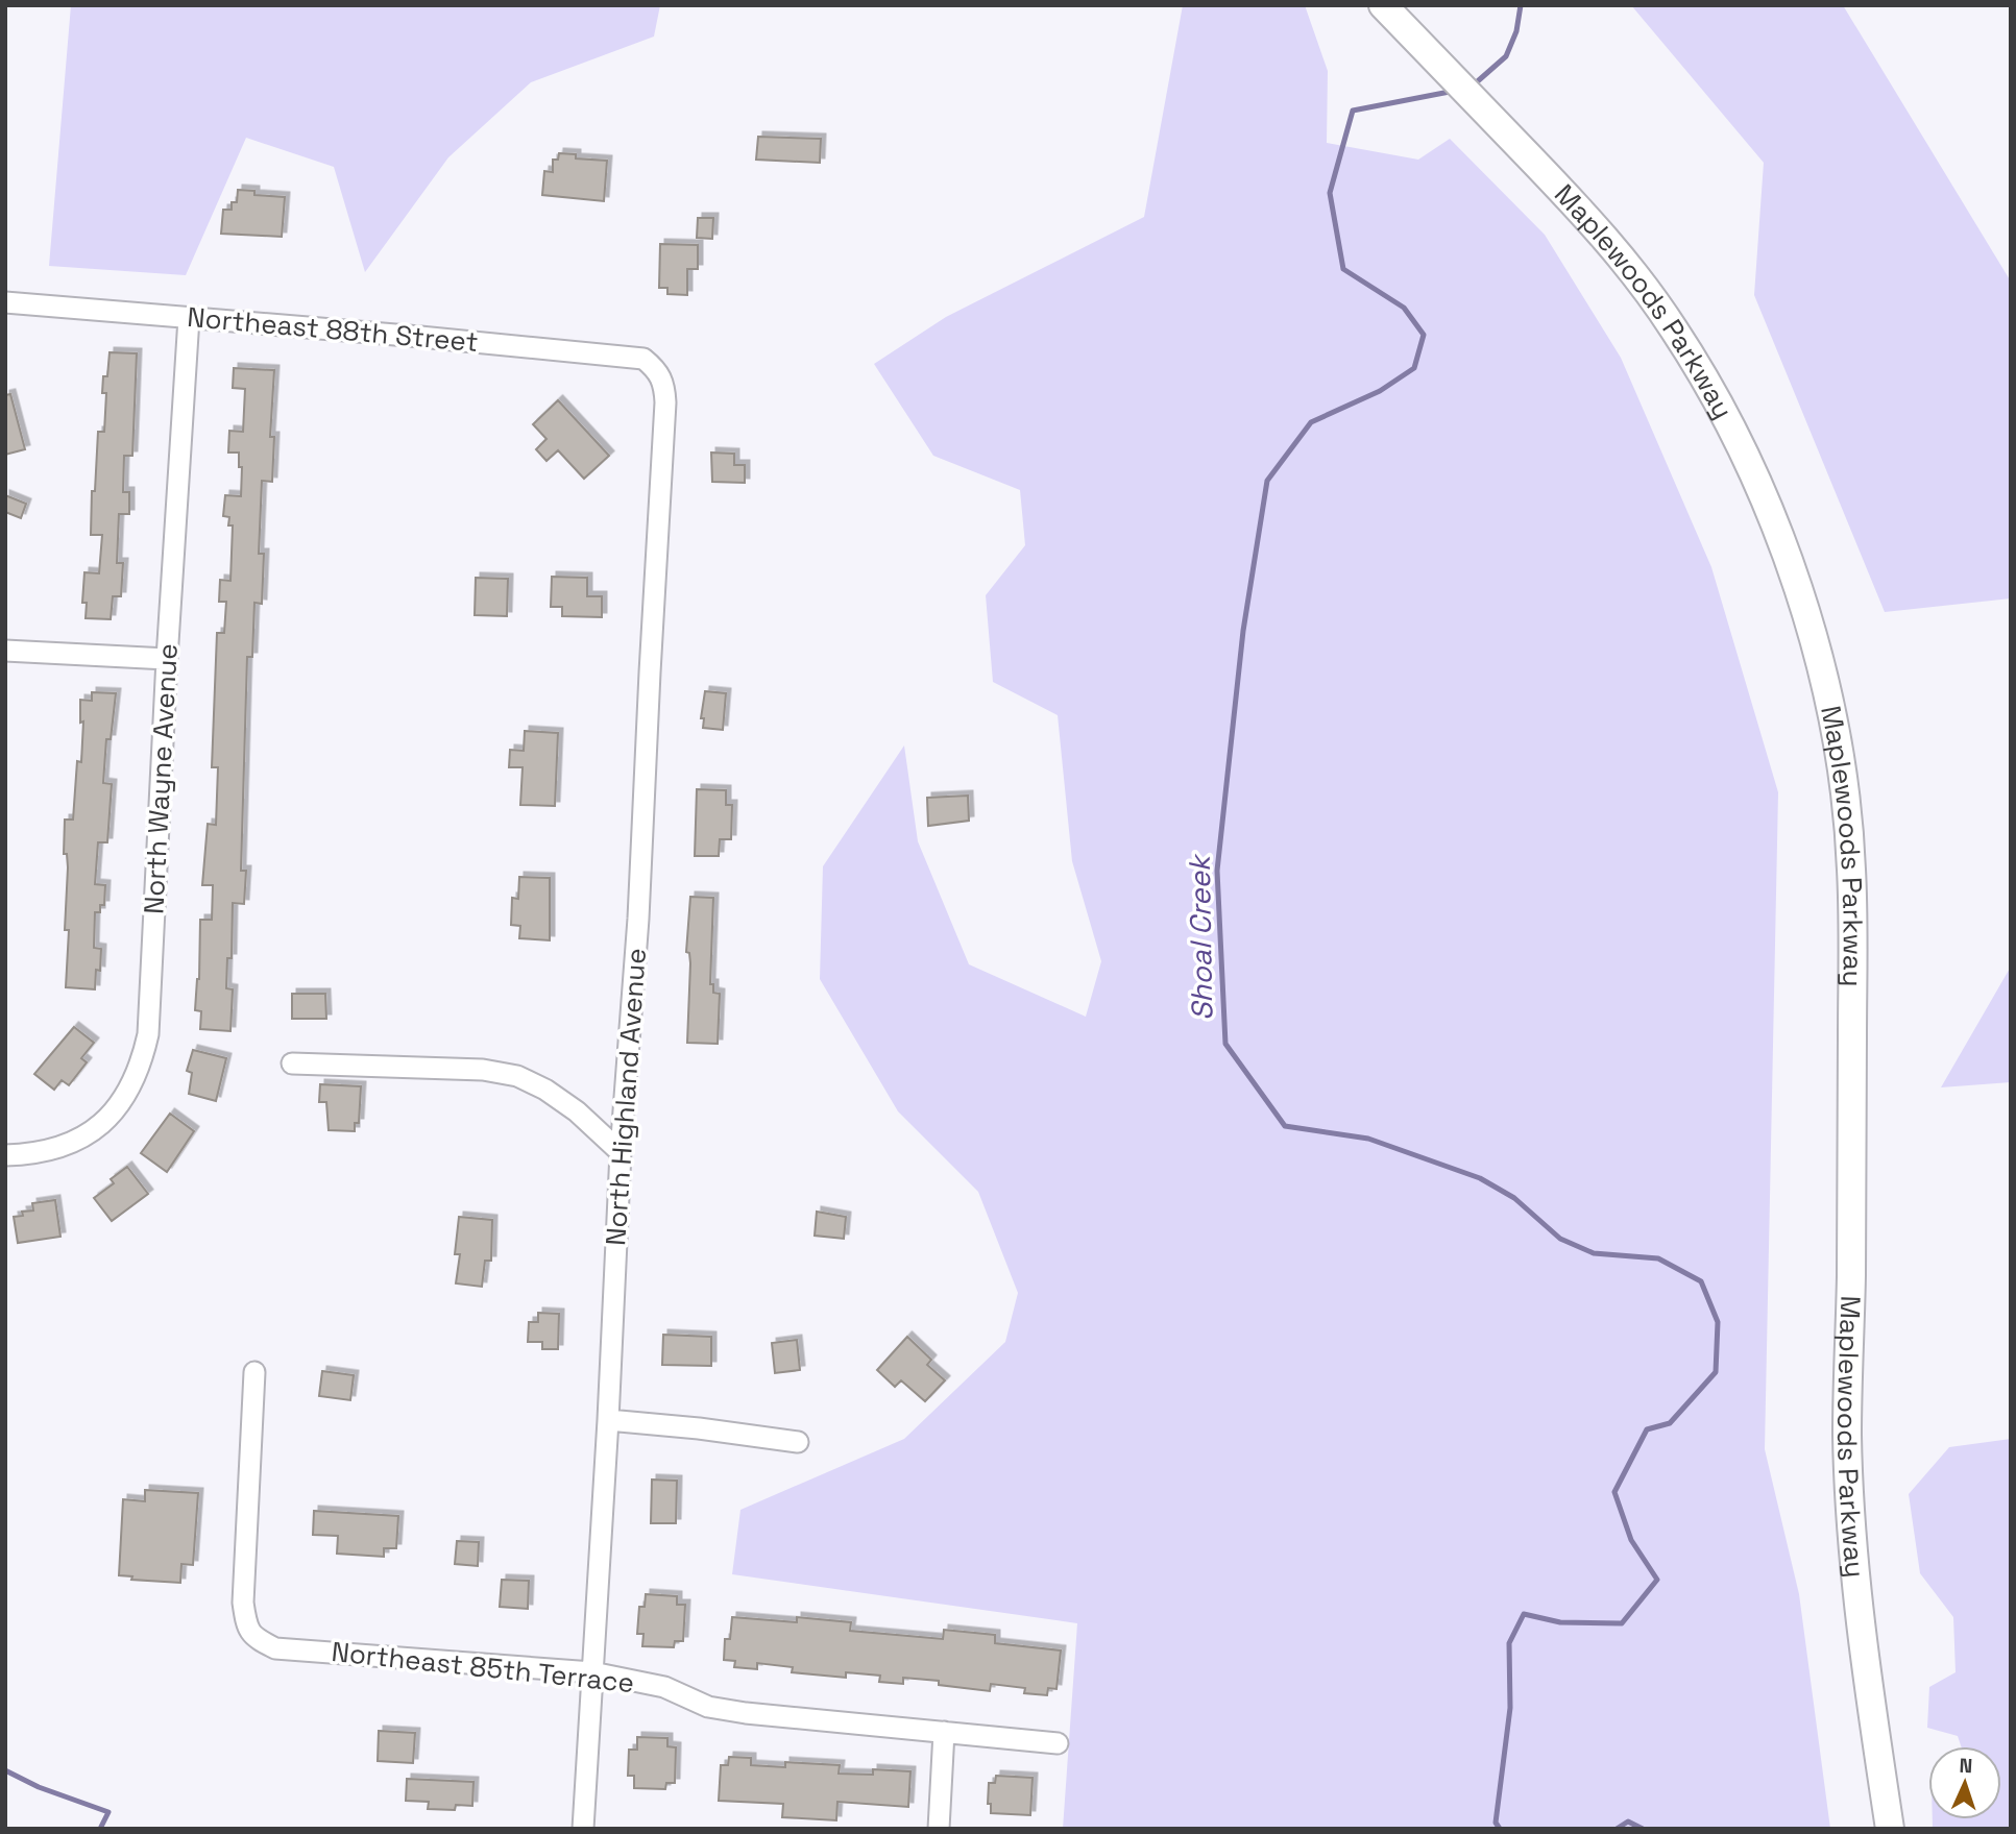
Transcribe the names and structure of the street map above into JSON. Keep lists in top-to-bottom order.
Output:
{
  "streets": {
    "main road": ["Maplewoods Parkway"],
    "street": [
      "Northeast 88th Street",
      "North Wayne Avenue",
      "North Highland Avenue",
      "Northeast 85th Terrace"
    ]
  },
  "crossings": [
    ["Northeast 88th Street", "North Wayne Avenue"],
    ["Northeast 88th Street", "North Highland Avenue"],
    ["North Highland Avenue", "Northeast 85th Terrace"]
  ],
  "water": ["Shoal Creek"],
  "north": "top"
}
